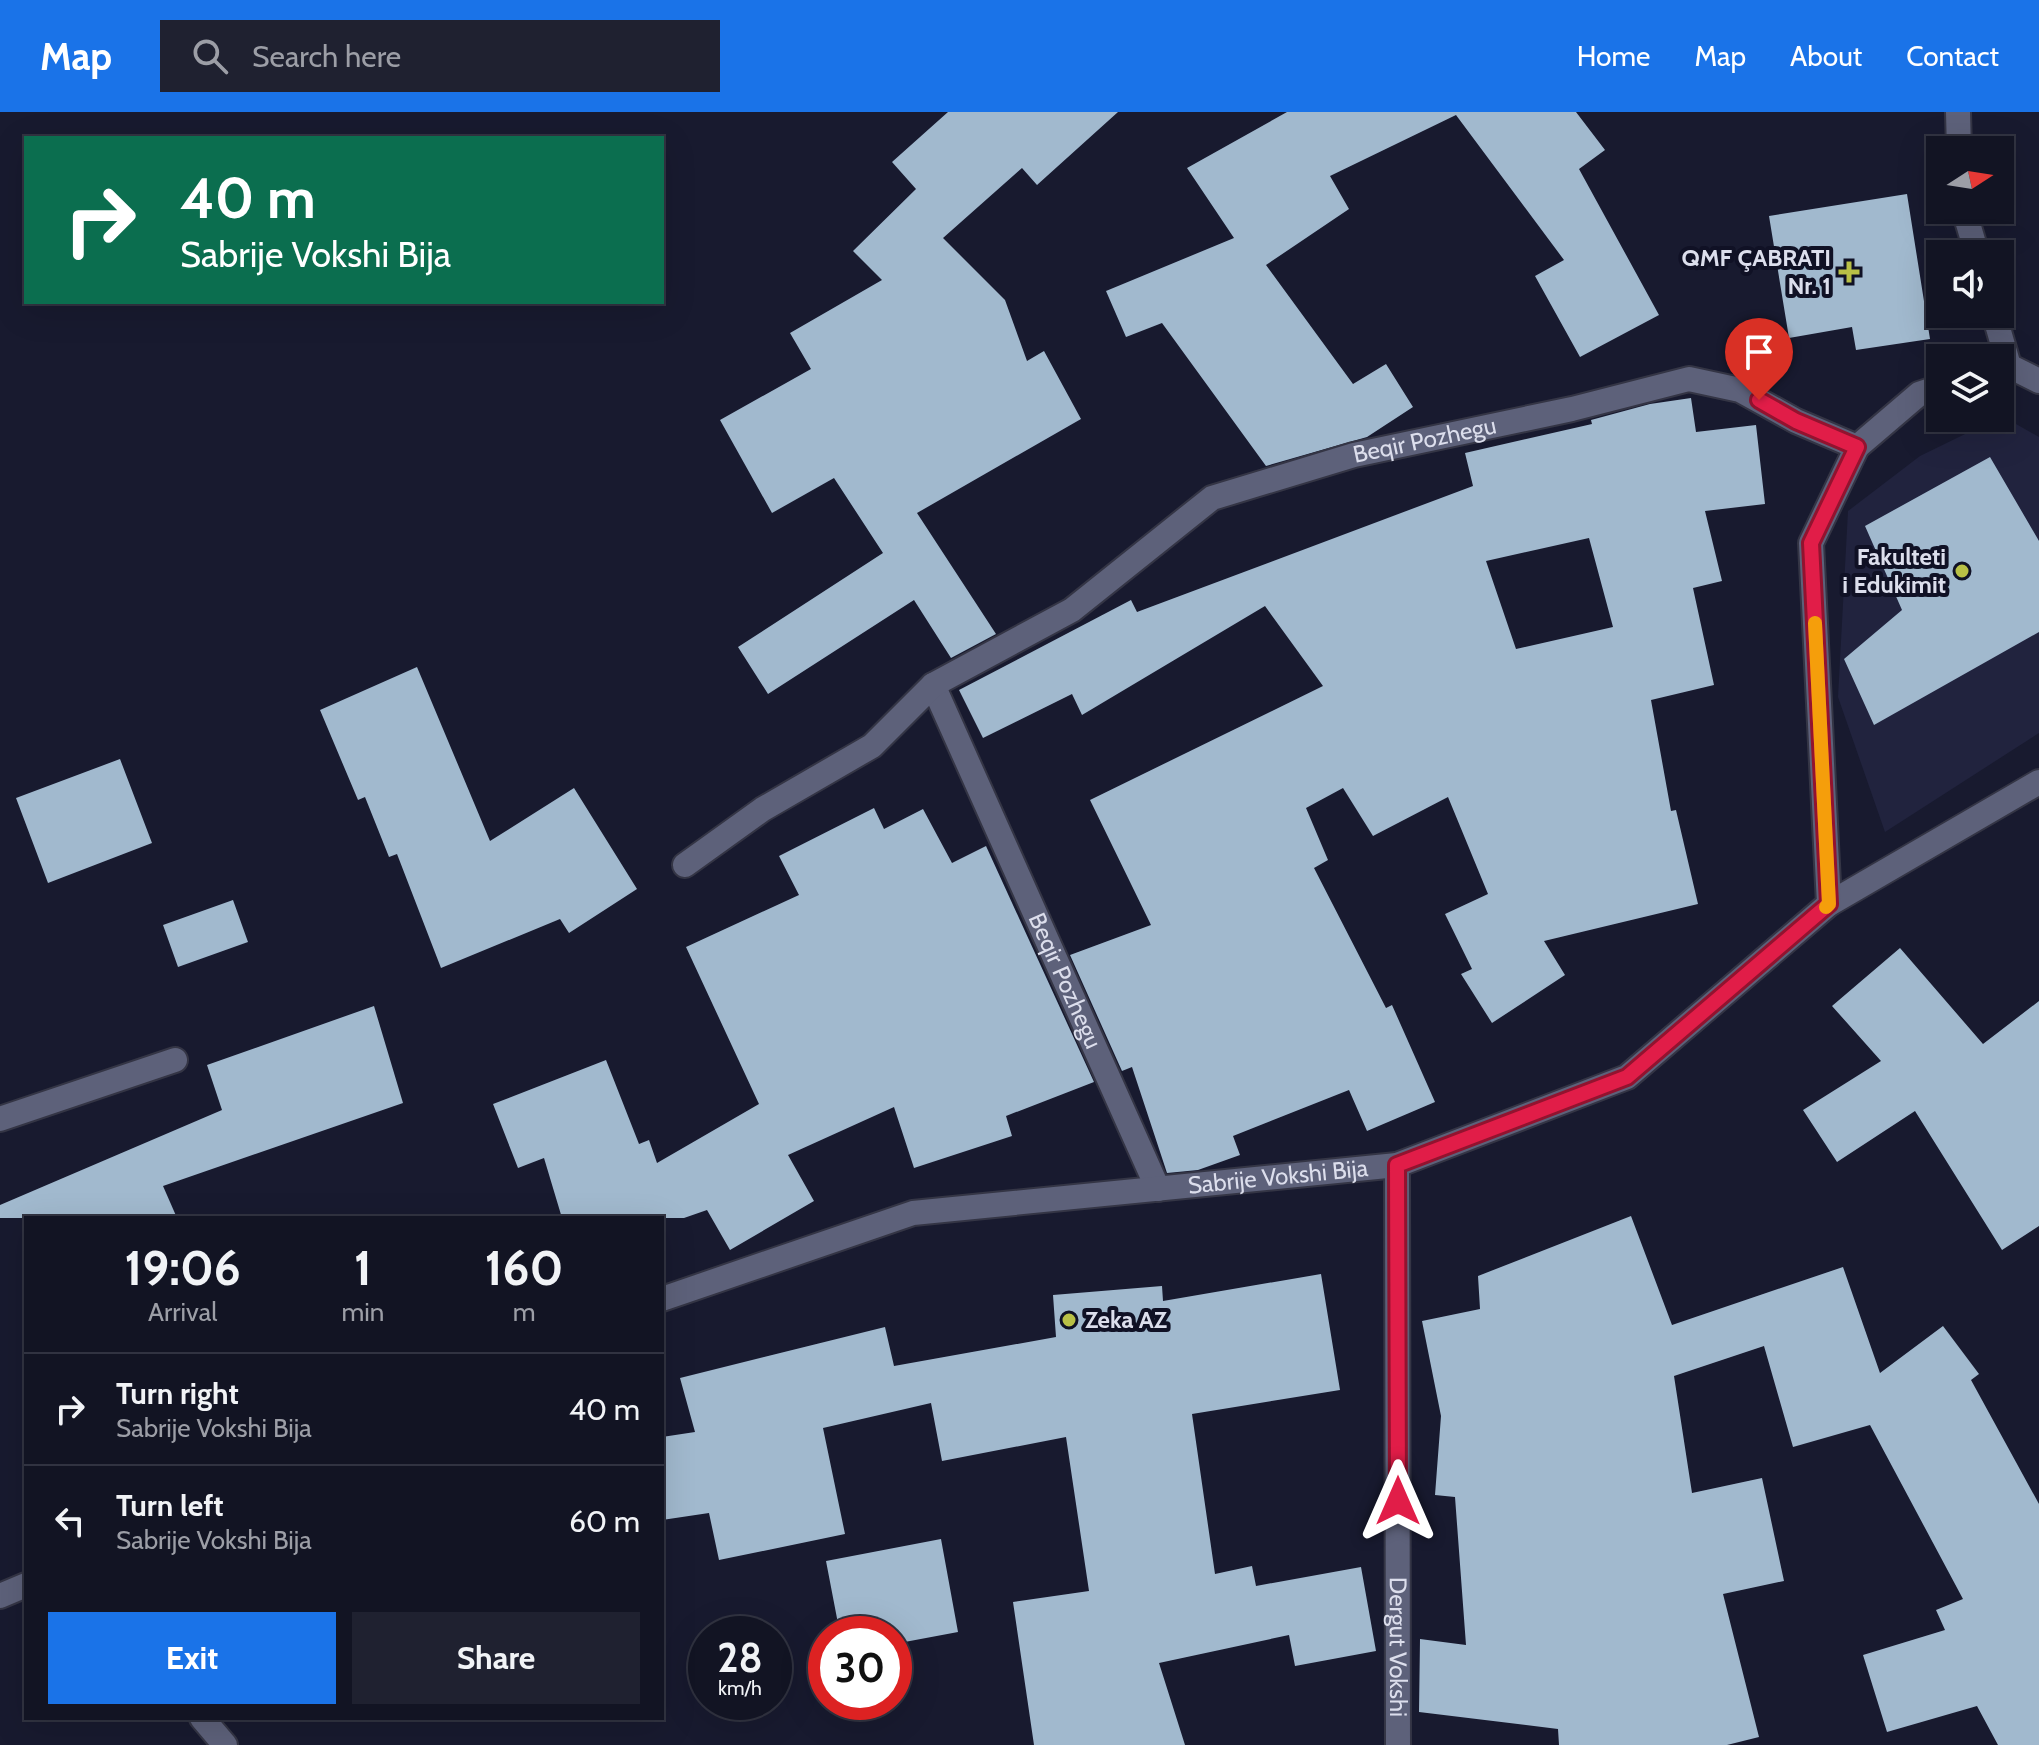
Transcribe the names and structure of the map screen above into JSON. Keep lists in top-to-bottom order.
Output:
{
  "streets": {
    "street": ["Beqir Pozhegu", "Sabrije Vokshi Bija", "Dergut Vokshi"]
  },
  "crossings": [
    ["Beqir Pozhegu", "Sabrije Vokshi Bija"],
    ["Sabrije Vokshi Bija", "Dergut Vokshi"]
  ],
  "places": {
    "health": ["QMF ÇABRATI Nr. 1"],
    "other": ["Fakulteti i Edukimit", "Zeka AZ"]
  },
  "north": "right",
  "page": {
    "header": "Map",
    "search": "Search here",
    "nav": [
      "Home",
      "Map",
      "About",
      "Contact"
    ],
    "turn": ["40 m", "Sabrije Vokshi Bija"],
    "eta": [
      "19:06",
      "Arrival",
      "1",
      "min",
      "160",
      "m"
    ],
    "list": [
      {
        "name": "Turn right",
        "note": "Sabrije Vokshi Bija",
        "value": "40 m"
      },
      {
        "name": "Turn left",
        "note": "Sabrije Vokshi Bija",
        "value": "60 m"
      }
    ],
    "buttons": ["Exit", "Share"],
    "speed": "28 km/h",
    "limit": "30"
  }
}
